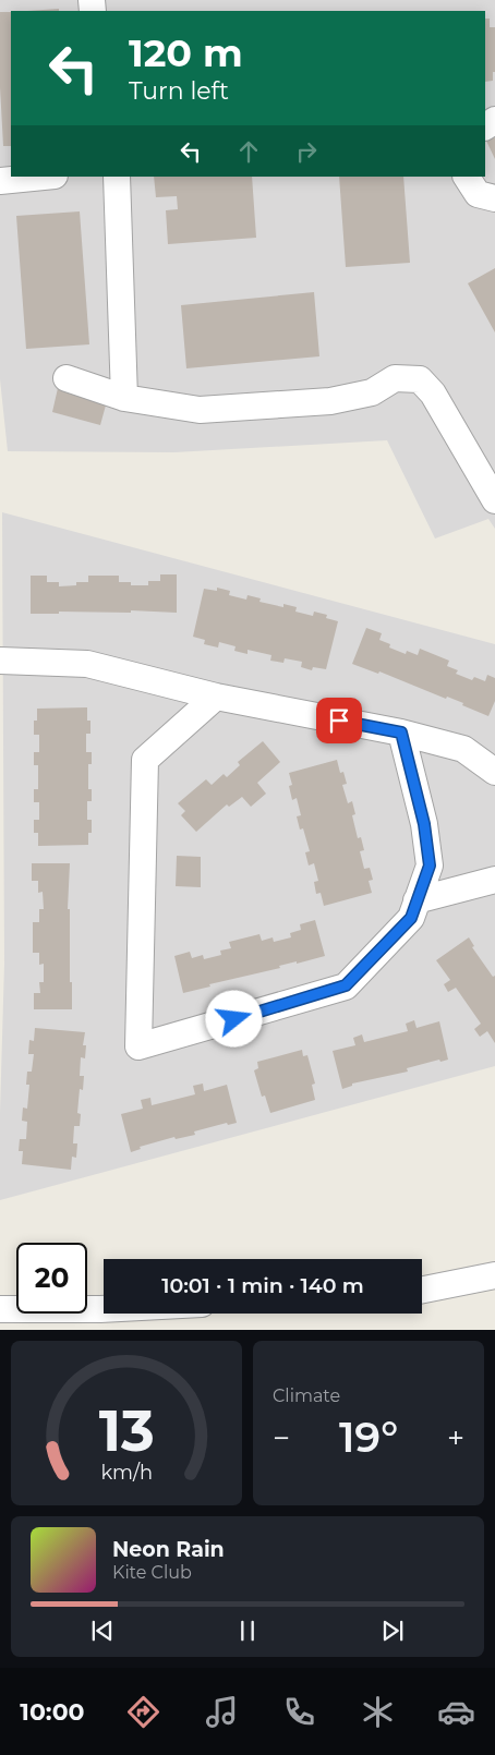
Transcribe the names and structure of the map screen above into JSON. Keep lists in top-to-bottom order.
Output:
{
  "page": {
    "turn": ["120 m", "Turn left"],
    "limit": "20",
    "trip": "10:01 · 1 min · 140 m",
    "tile": "Climate",
    "heat": ["−", "19°", "+"],
    "song": ["Neon Rain", "Kite Club"],
    "tabs": "10:00",
    "gauge": ["13", "km/h"]
  }
}
